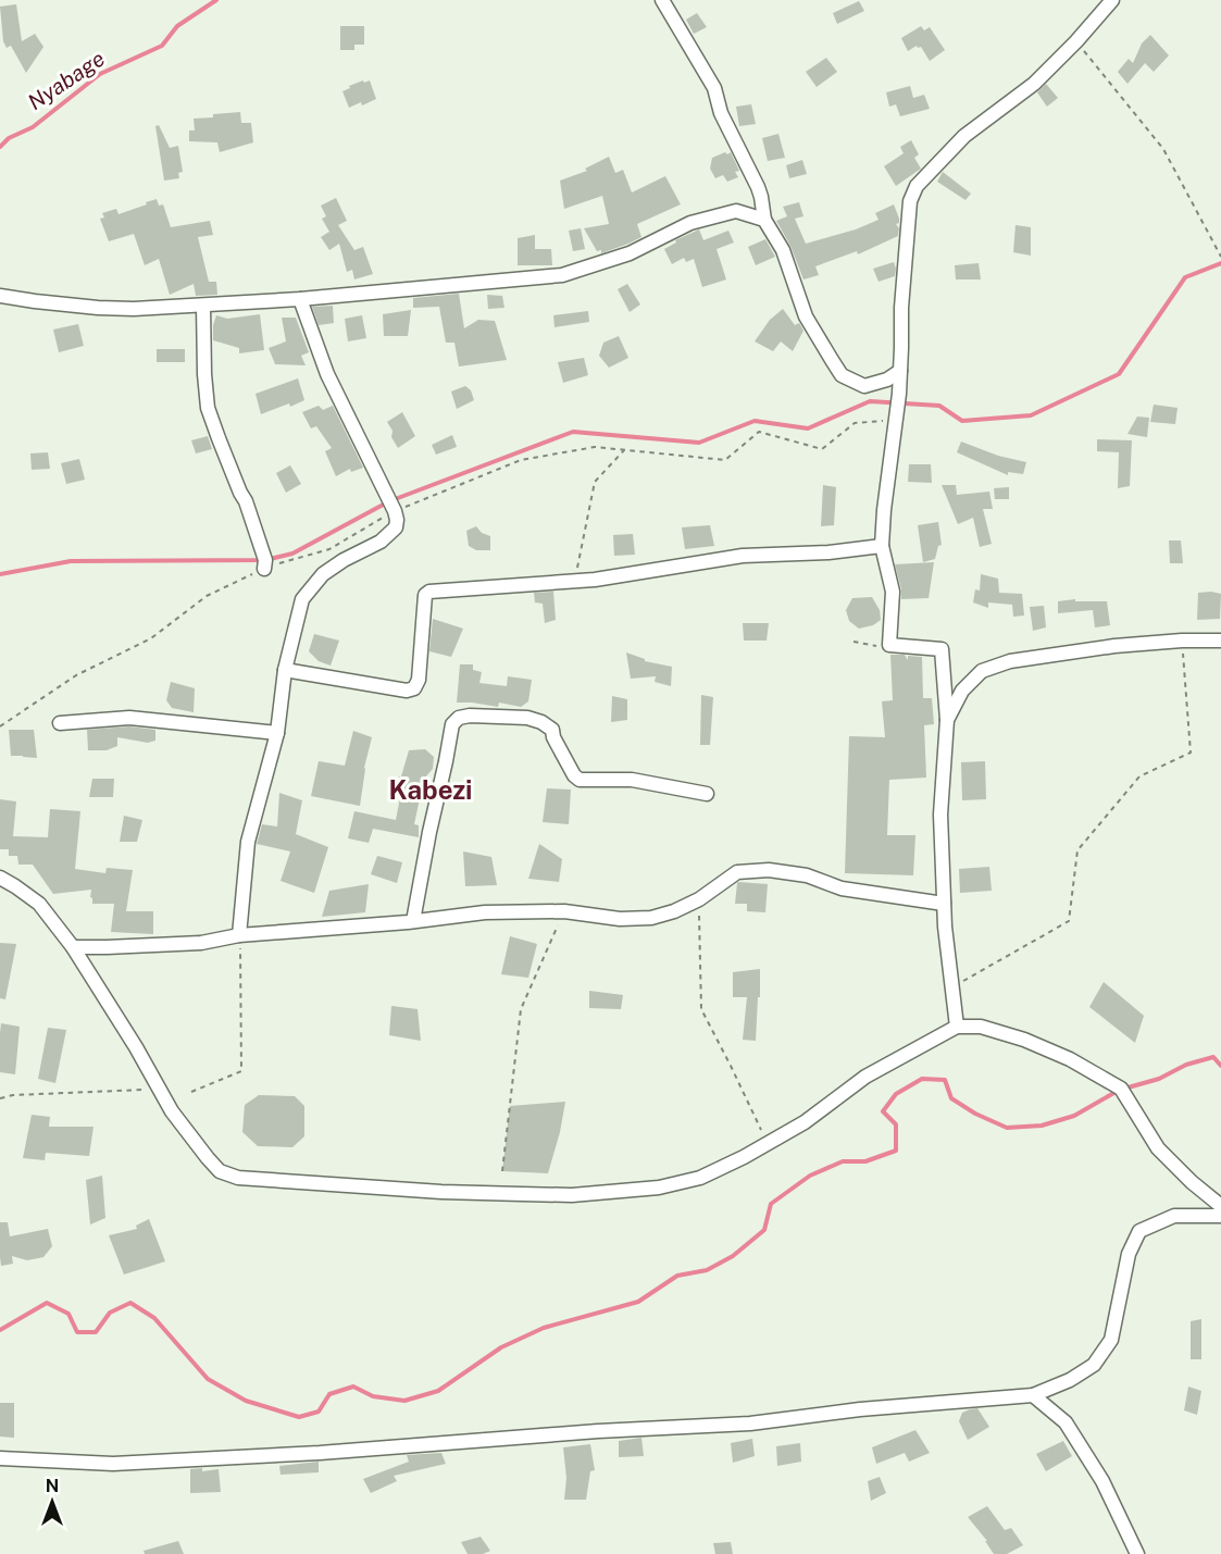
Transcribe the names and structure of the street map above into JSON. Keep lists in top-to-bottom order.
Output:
{
  "districts": ["Kabezi"],
  "water": ["Nyabage"],
  "north": "top"
}
